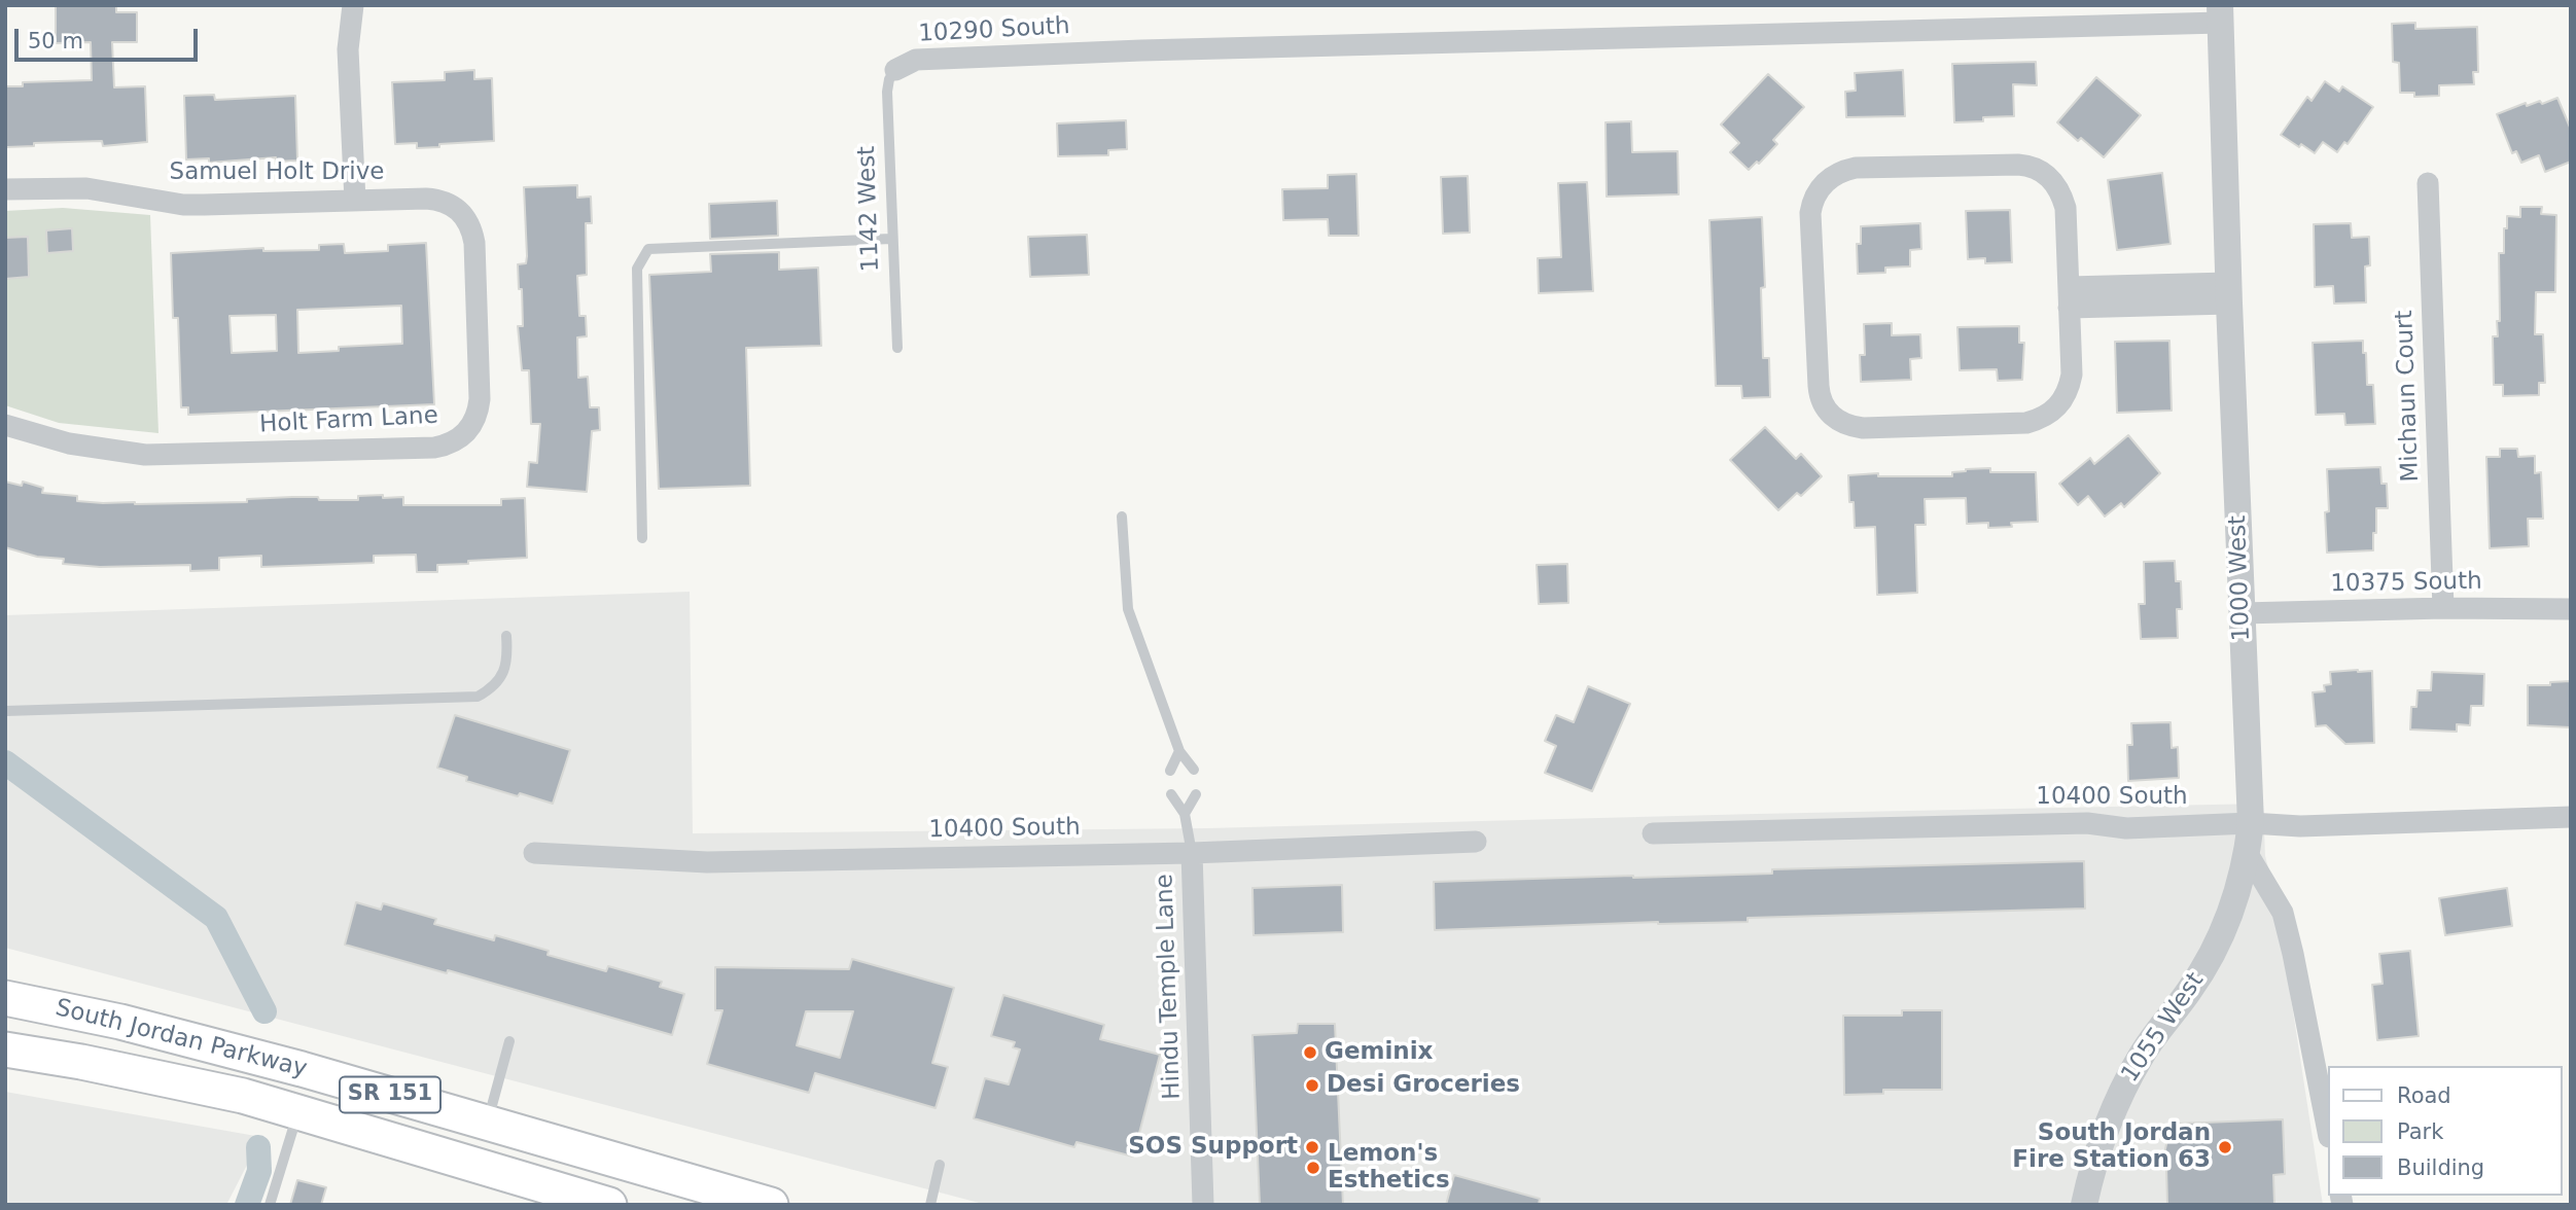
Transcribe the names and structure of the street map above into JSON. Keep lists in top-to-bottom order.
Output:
{
  "streets": {
    "main road": ["South Jordan Parkway", "SR 151"],
    "street": [
      "10290 South",
      "Samuel Holt Drive",
      "Michaun Court",
      "Holt Farm Lane",
      "1000 West",
      "10375 South",
      "10400 South",
      "Hindu Temple Lane",
      "1055 West"
    ],
    "lane": ["1142 West"]
  },
  "crossings": [
    ["10290 South", "1142 West"],
    ["10290 South", "1000 West"],
    ["Samuel Holt Drive", "Holt Farm Lane"],
    ["Michaun Court", "10375 South"],
    ["1000 West", "10375 South"],
    ["1000 West", "10400 South"],
    ["1000 West", "1055 West"],
    ["10400 South", "Hindu Temple Lane"]
  ],
  "places": [
    "Geminix",
    "Desi Groceries",
    "SOS Support",
    "South Jordan Fire Station 63",
    "Lemon's Esthetics"
  ],
  "legend": ["Road", "Park", "Building"],
  "scale_bar": "50 m"
}
